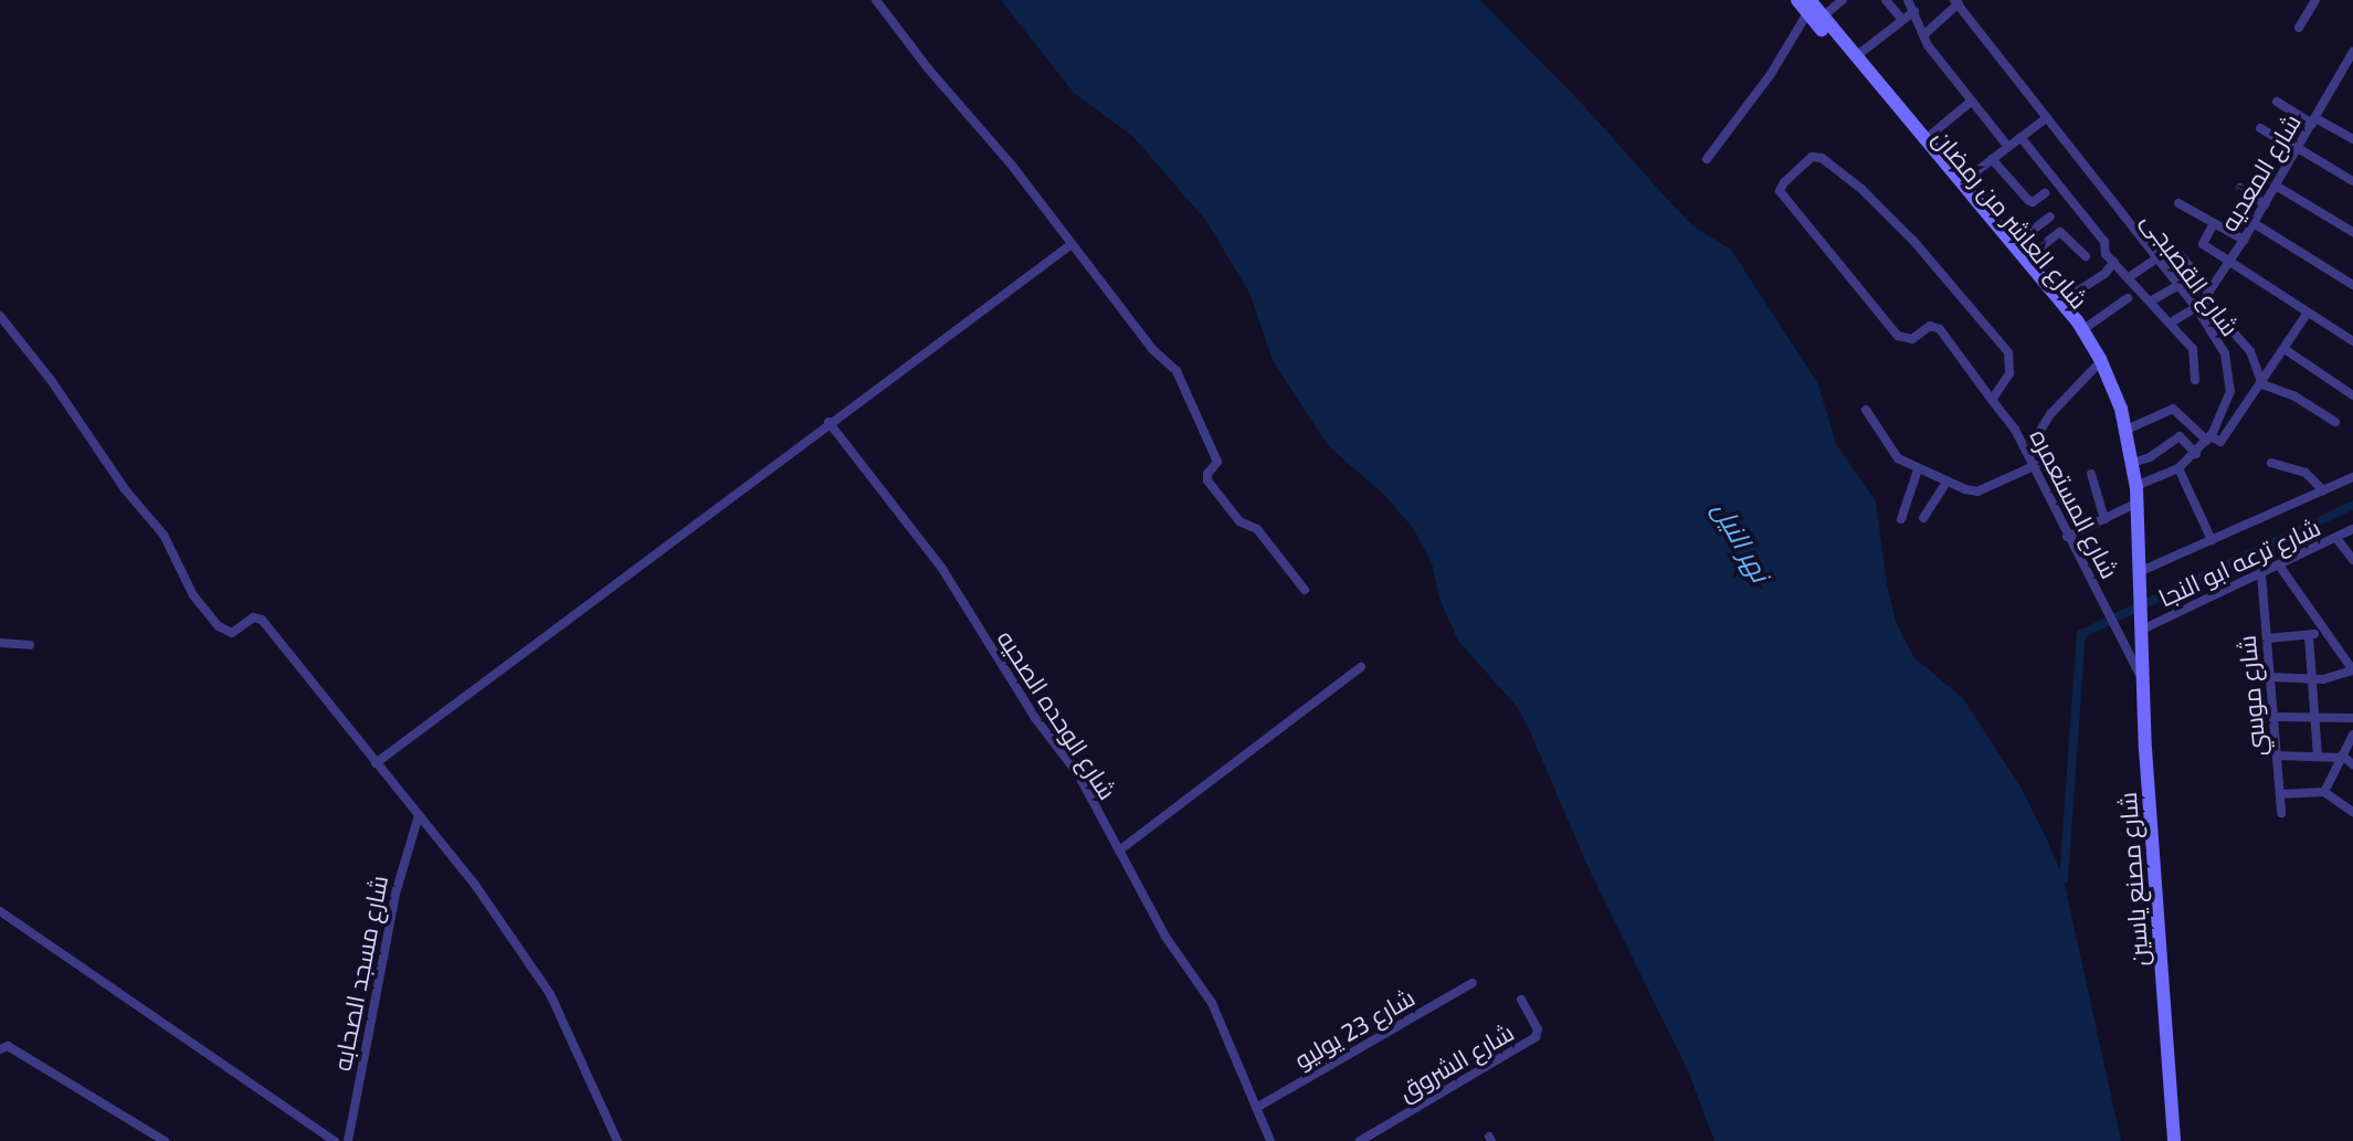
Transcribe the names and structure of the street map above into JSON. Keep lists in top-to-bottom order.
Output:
{
  "streets": {
    "main road": ["شارع العاشر من رمضان", "شارع مصنع ياسين"],
    "street": [
      "شارع المعديه",
      "شارع القصبجى",
      "شارع المستعمره",
      "شارع ترعه ابو النجا",
      "شارع موسي",
      "شارع الوحده الصحيه",
      "شارع مسجد الصحابه",
      "شارع 23 يوليو",
      "شارع الشروق"
    ]
  },
  "crossings": [
    ["شارع المعديه", "شارع القصبجى"],
    ["شارع العاشر من رمضان", "شارع القصبجى"],
    ["شارع العاشر من رمضان", "شارع ترعه ابو النجا"],
    ["شارع العاشر من رمضان", "شارع مصنع ياسين"],
    ["شارع القصبجى", "شارع المستعمره"],
    ["شارع المستعمره", "شارع مصنع ياسين"],
    ["شارع ترعه ابو النجا", "شارع موسي"],
    ["شارع ترعه ابو النجا", "شارع مصنع ياسين"],
    ["شارع الوحده الصحيه", "شارع 23 يوليو"]
  ],
  "water": ["نهر النيل"]
}
